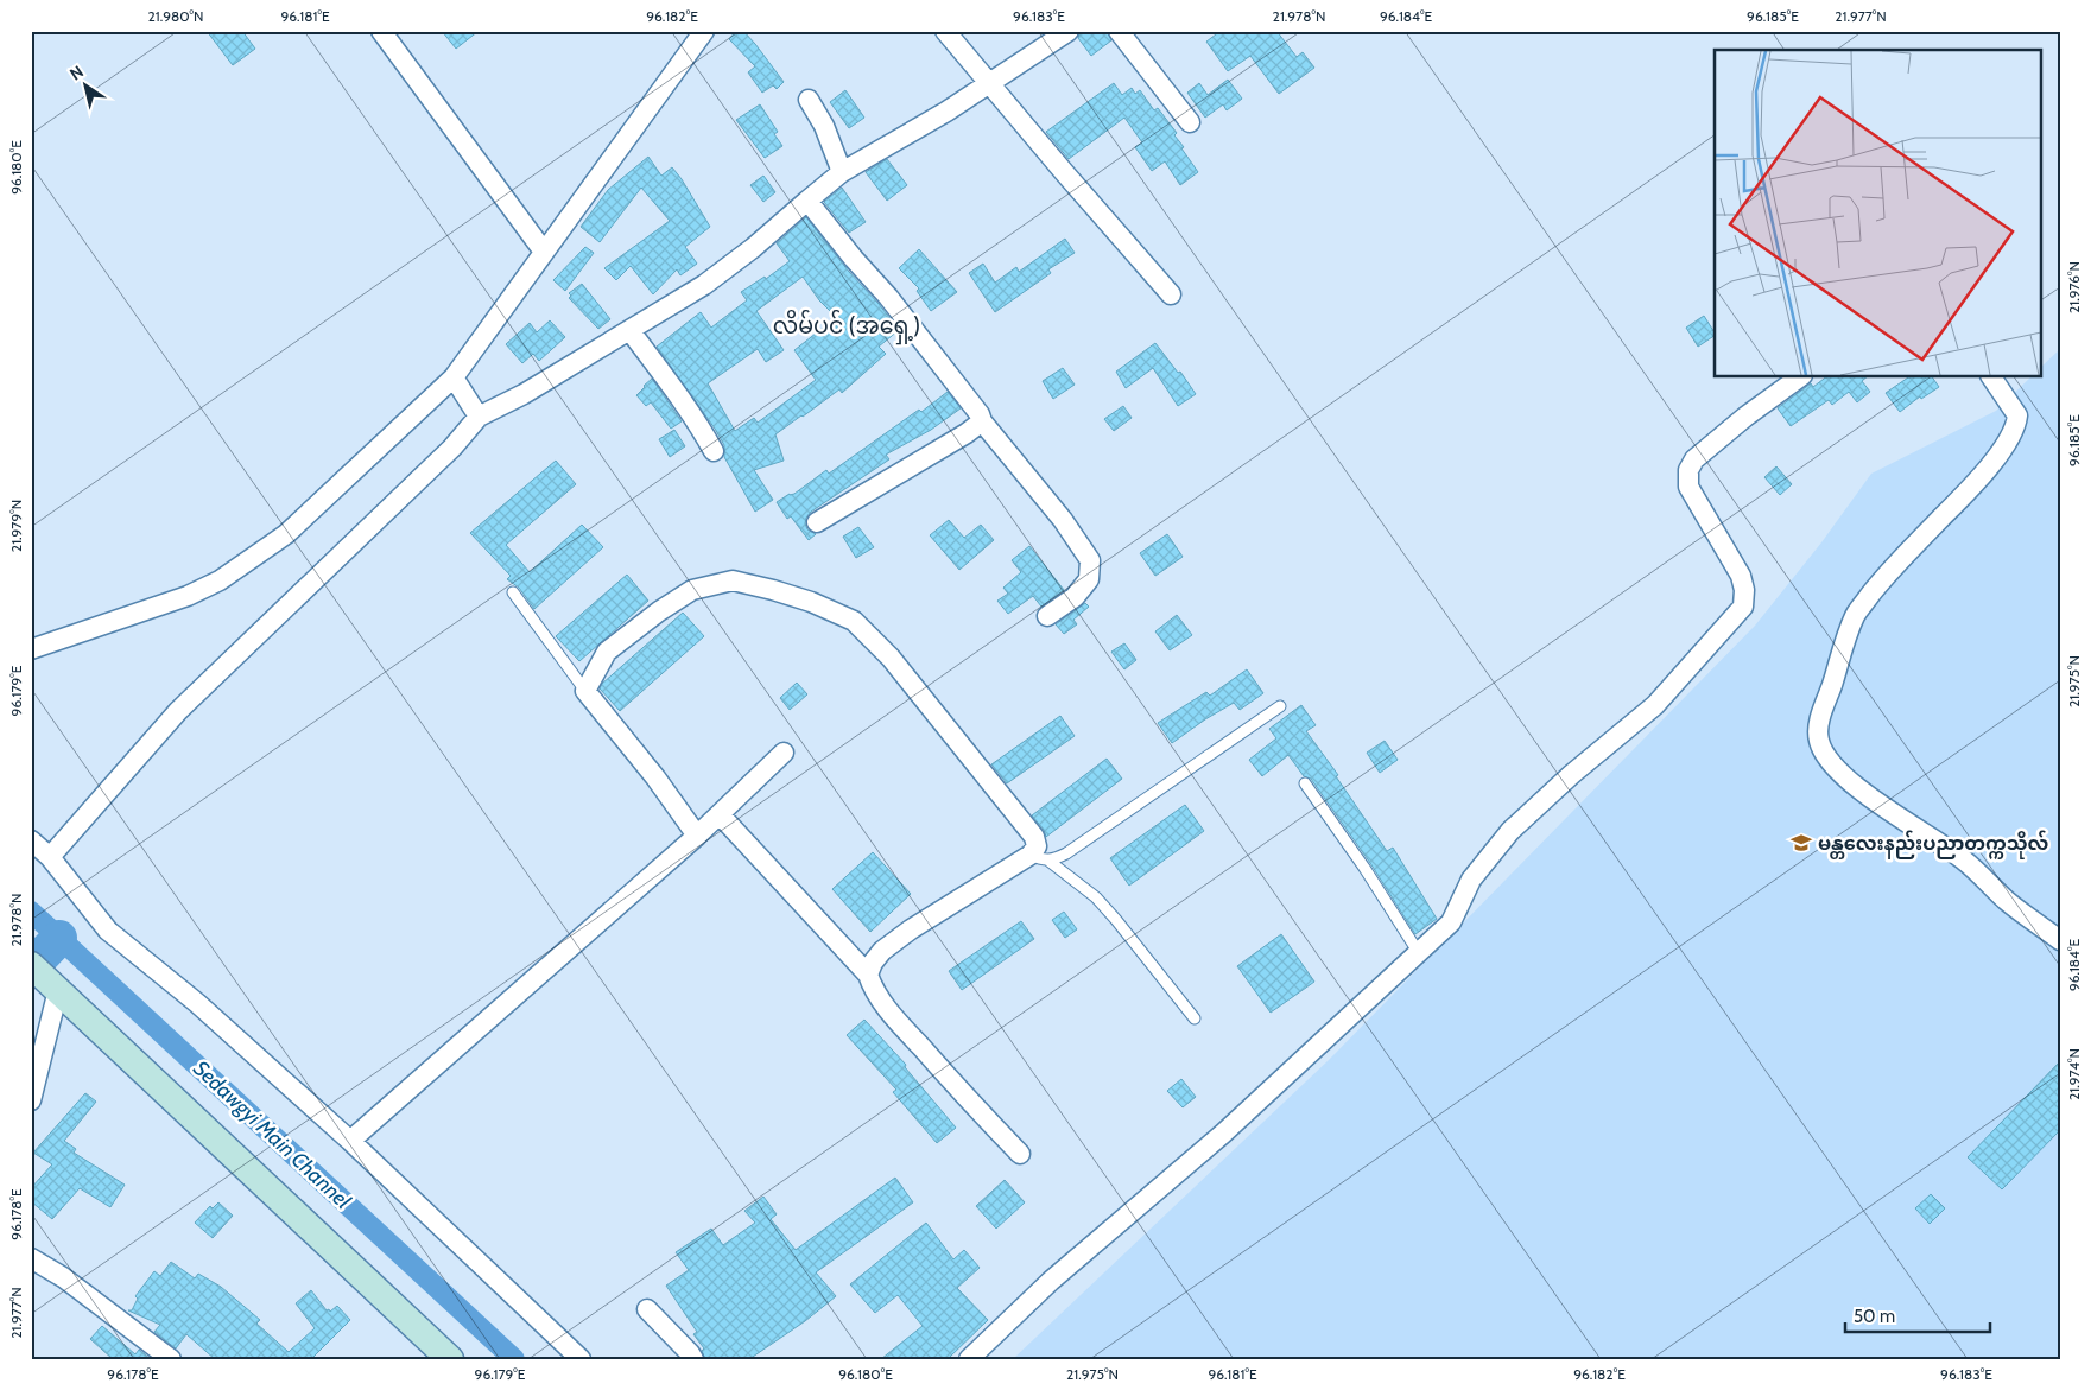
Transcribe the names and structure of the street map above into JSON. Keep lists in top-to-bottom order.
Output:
{
  "districts": ["လိမ်ပင် (အရှေ့)"],
  "water": ["Sedawgyi Main Channel"],
  "places": {
    "school or university": ["မန္တလေးနည်းပညာတက္ကသိုလ်"]
  },
  "scale_bar": "50 m",
  "north": "top left",
  "coordinates": [
    "21.980°N",
    "96.181°E",
    "96.182°E",
    "96.183°E",
    "21.978°N",
    "96.184°E",
    "96.185°E",
    "21.977°N",
    "96.180°E",
    "21.976°N",
    "21.979°N",
    "21.975°N",
    "96.179°E",
    "21.974°N",
    "96.178°E"
  ]
}
